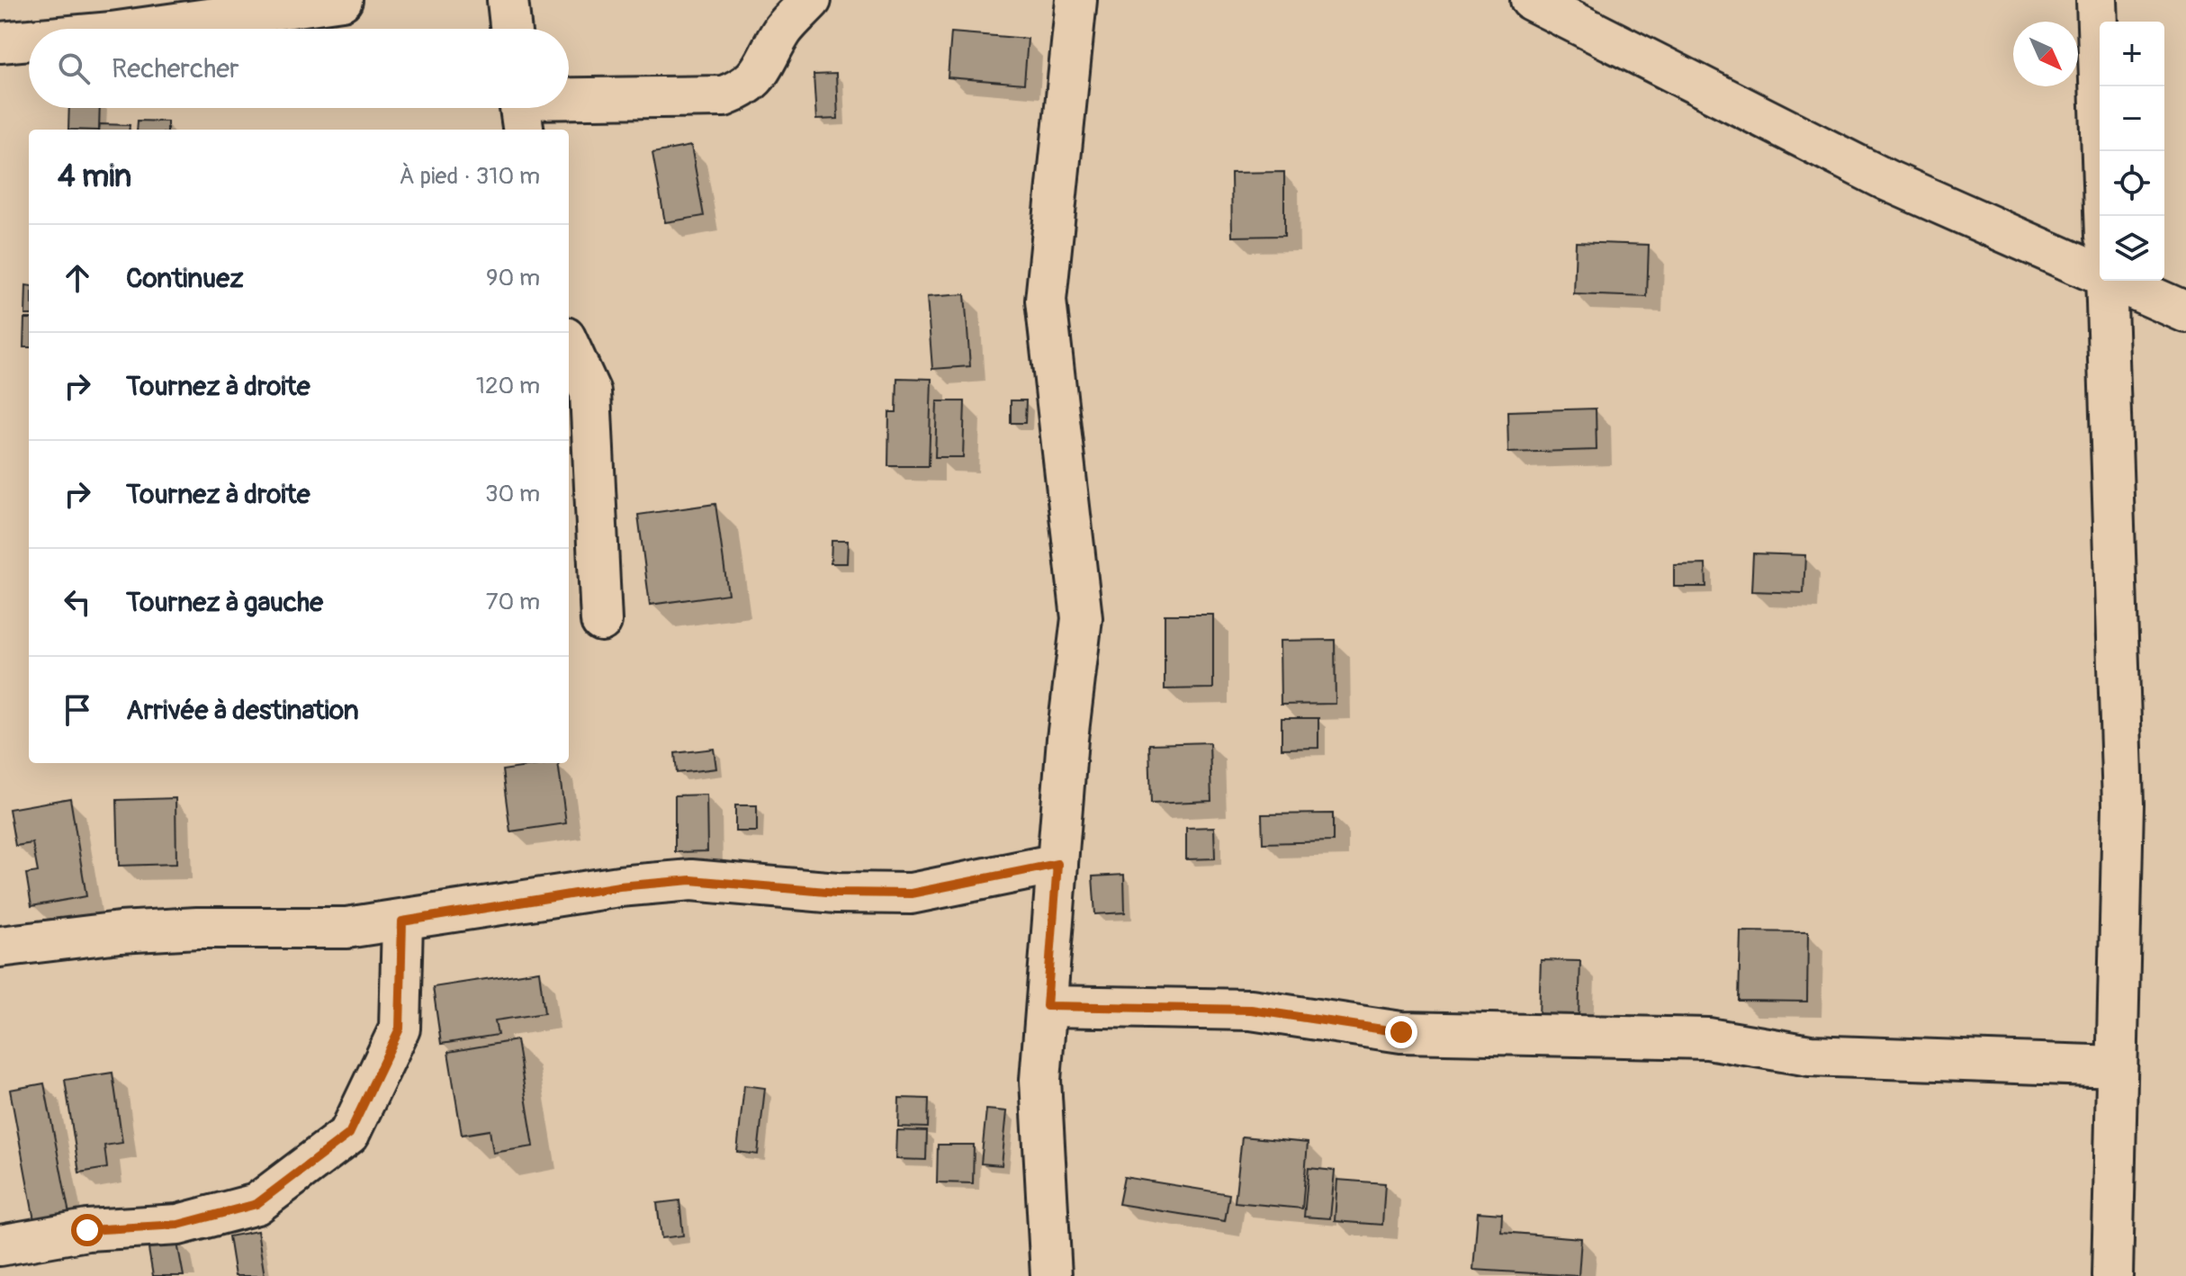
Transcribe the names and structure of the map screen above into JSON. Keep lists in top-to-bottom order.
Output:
{
  "north": "bottom right",
  "page": {
    "map_buttons": ["+", "−"],
    "search": "Rechercher",
    "heading": ["4 min", "À pied · 310 m"],
    "list": [
      ["Continuez", "90 m"],
      ["Tournez à droite", "120 m"],
      ["Tournez à droite", "30 m"],
      ["Tournez à gauche", "70 m"],
      "Arrivée à destination"
    ]
  }
}
